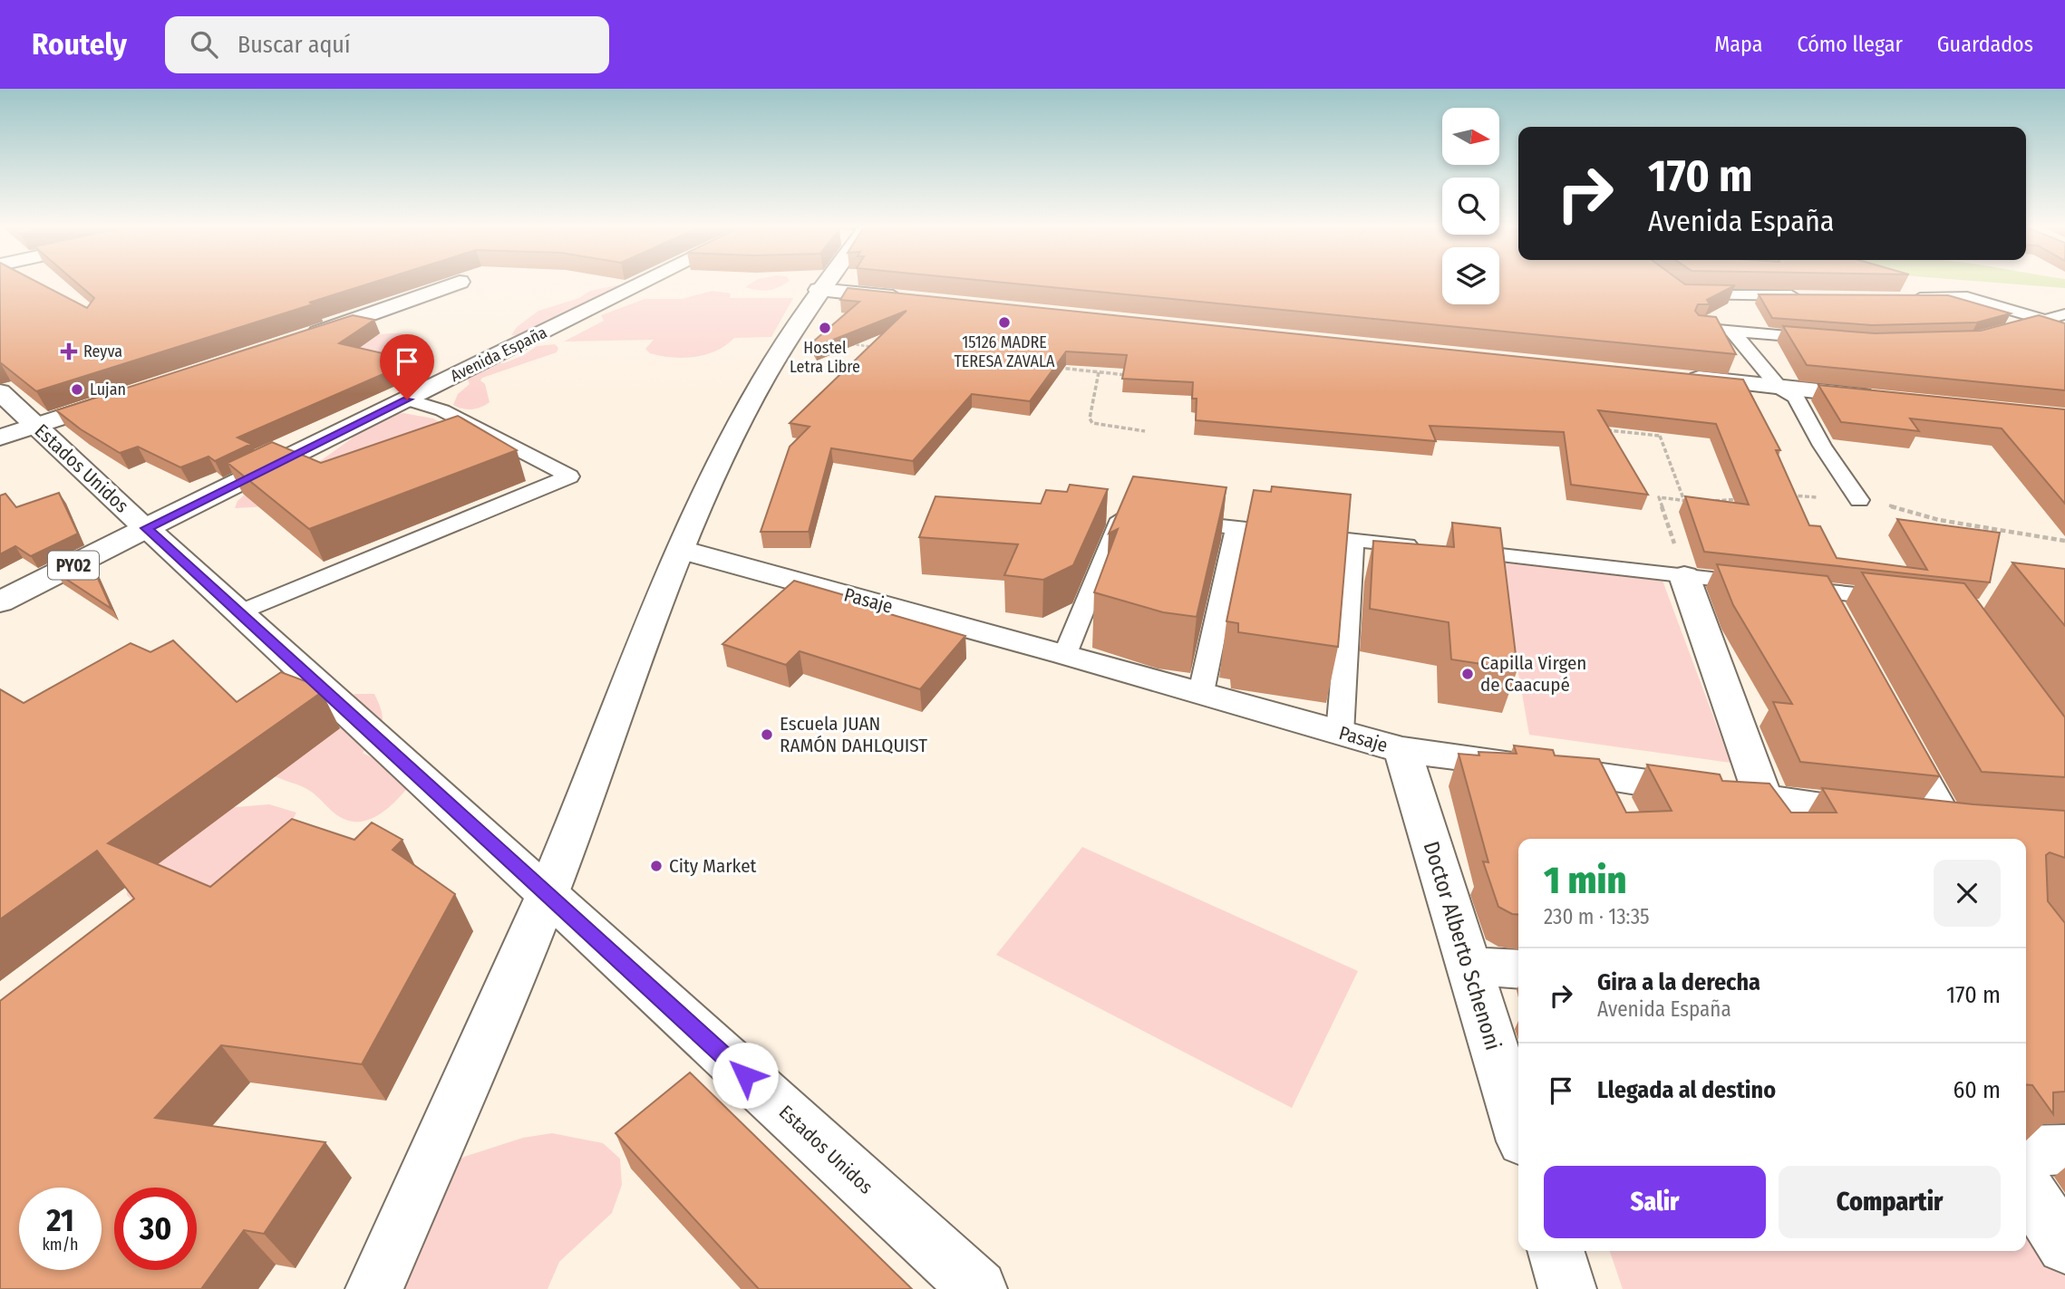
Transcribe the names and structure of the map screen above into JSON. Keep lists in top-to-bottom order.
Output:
{
  "streets": {
    "main road": [
      "Avenida España",
      "Estados Unidos",
      "PY02",
      "Pasaje",
      "Doctor Alberto Schenoni"
    ]
  },
  "crossings": [
    ["Avenida España", "Estados Unidos"],
    ["Pasaje", "Doctor Alberto Schenoni"]
  ],
  "places": {
    "other": [
      "15126 MADRE TERESA ZAVALA",
      "Hostel Letra Libre",
      "Lujan",
      "Capilla Virgen de Caacupé",
      "Escuela JUAN RAMÓN DAHLQUIST",
      "City Market"
    ],
    "health": ["Reyva"]
  },
  "north": "right",
  "page": {
    "header": "Routely",
    "search": "Buscar aquí",
    "nav": ["Mapa", "Cómo llegar", "Guardados"],
    "turn": ["170 m", "Avenida España"],
    "heading": ["1 min", "230 m · 13:35"],
    "list": [
      {
        "name": "Gira a la derecha",
        "note": "Avenida España",
        "value": "170 m"
      },
      {
        "name": "Llegada al destino",
        "value": "60 m"
      }
    ],
    "buttons": ["Salir", "Compartir"],
    "speed": "21 km/h",
    "limit": "30"
  }
}
